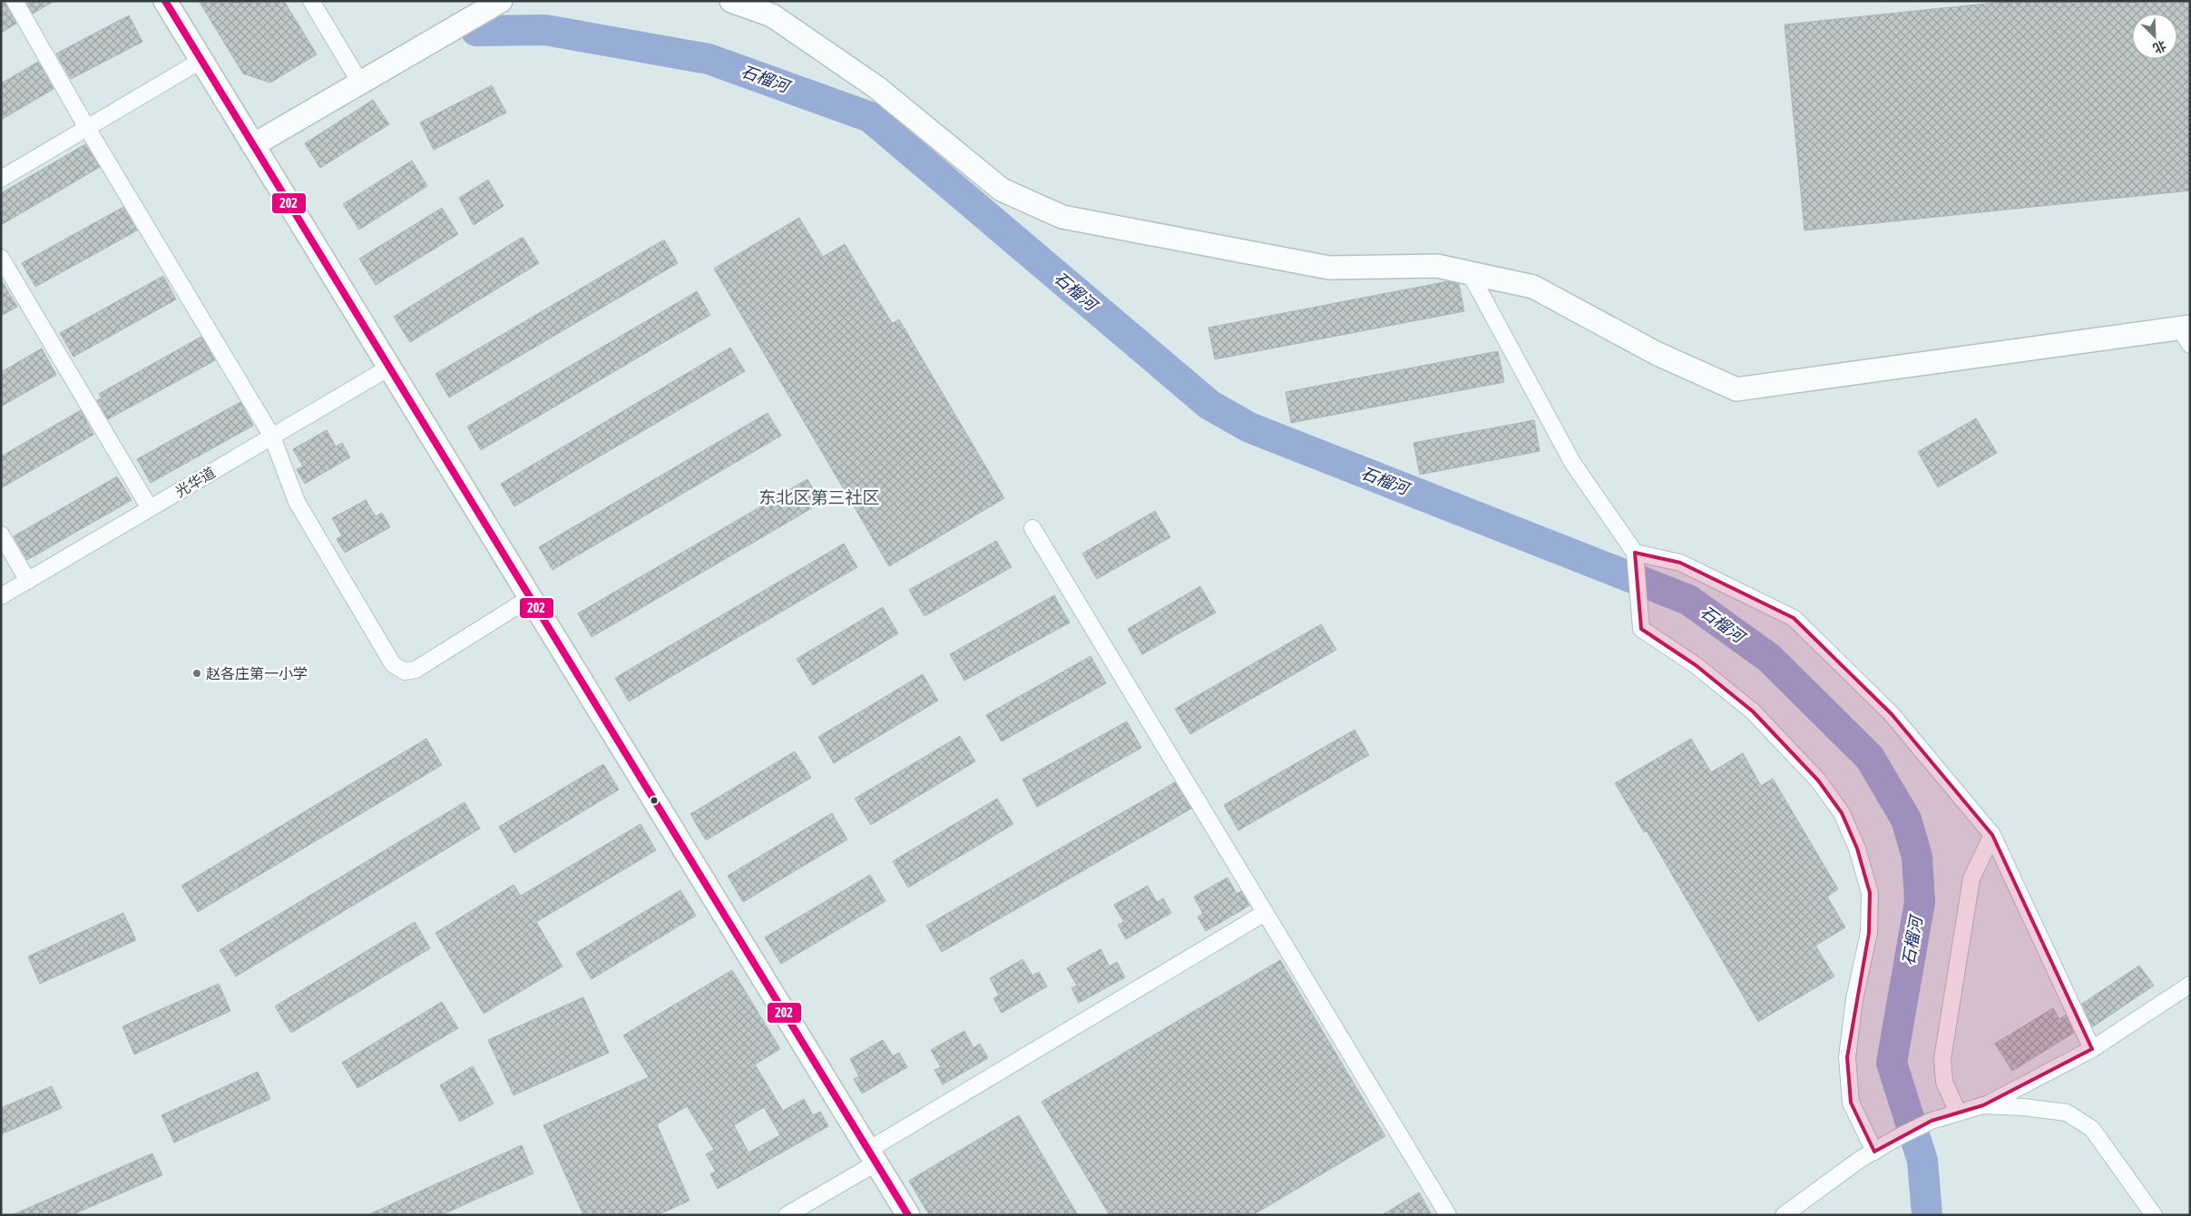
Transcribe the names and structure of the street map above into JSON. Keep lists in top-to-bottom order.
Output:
{
  "streets": {
    "street": ["光华道"]
  },
  "districts": ["东北区第三社区"],
  "water": ["石榴河"],
  "places": ["赵各庄第一小学"],
  "lines": ["transit line 202"],
  "north": "bottom right"
}
